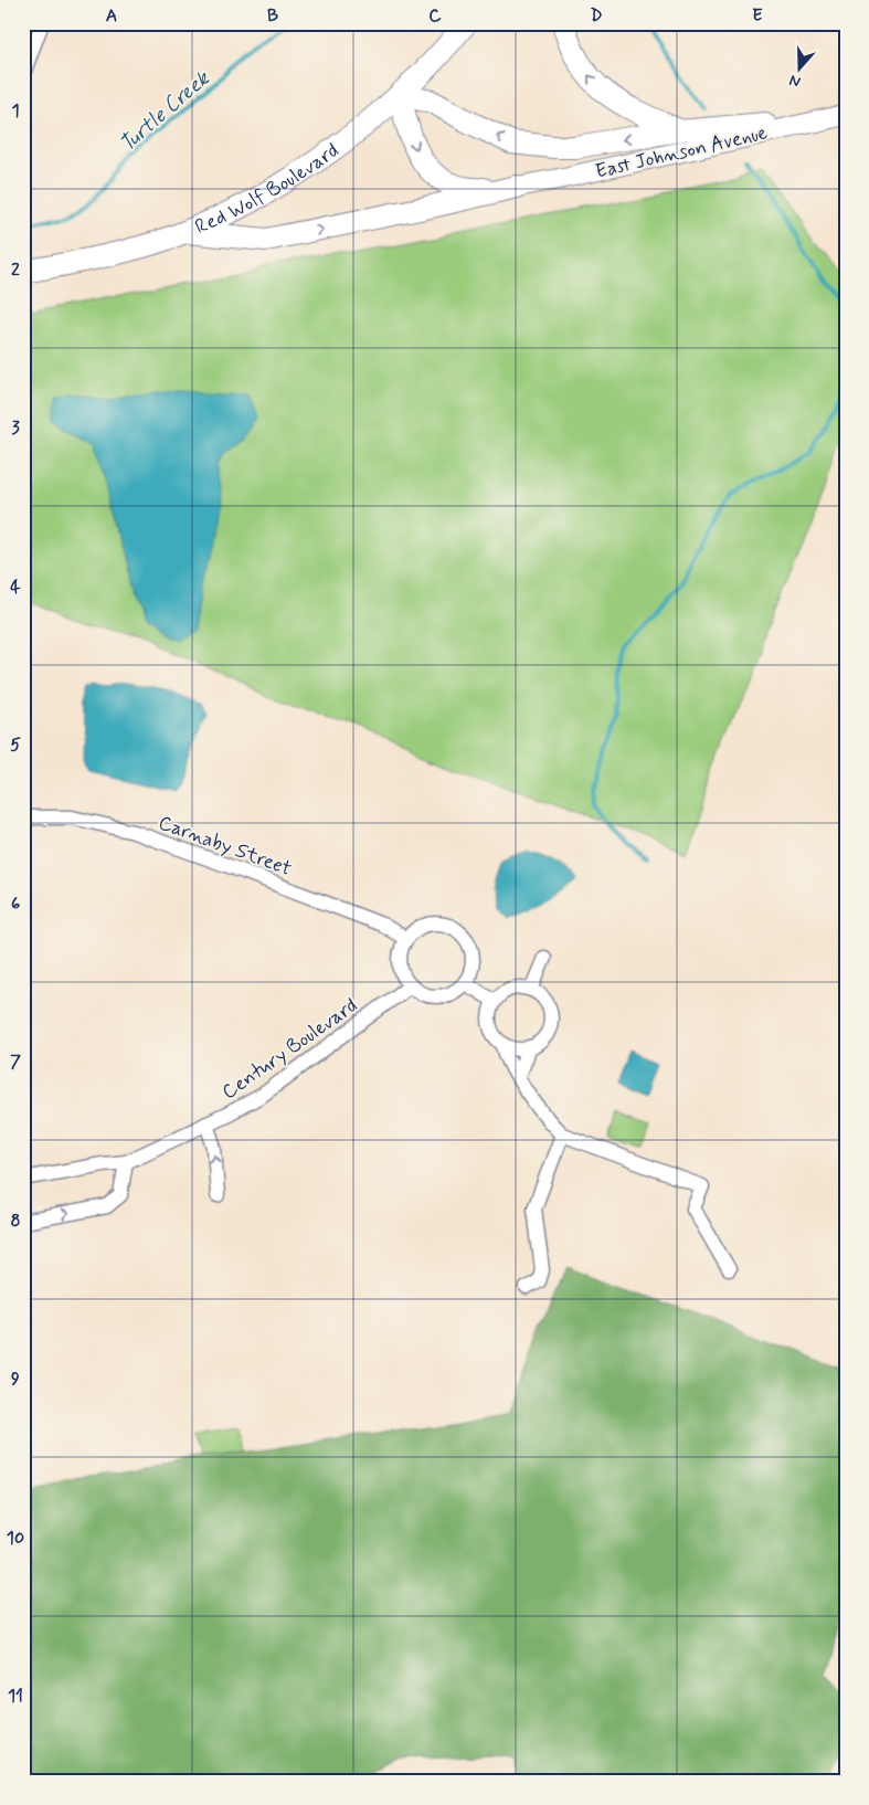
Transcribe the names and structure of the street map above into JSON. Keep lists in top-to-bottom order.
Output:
{
  "streets": {
    "highway": ["Red Wolf Boulevard"],
    "main road": ["East Johnson Avenue"],
    "street": ["Carnaby Street", "Century Boulevard"]
  },
  "crossings": [
    ["Carnaby Street", "Century Boulevard"]
  ],
  "water": ["Turtle Creek"],
  "north": "bottom",
  "grid": {
    "columns": [
      "A",
      "B",
      "C",
      "D",
      "E"
    ],
    "rows": [
      "1",
      "2",
      "3",
      "4",
      "5",
      "6",
      "7",
      "8",
      "9",
      "10",
      "11"
    ]
  }
}
